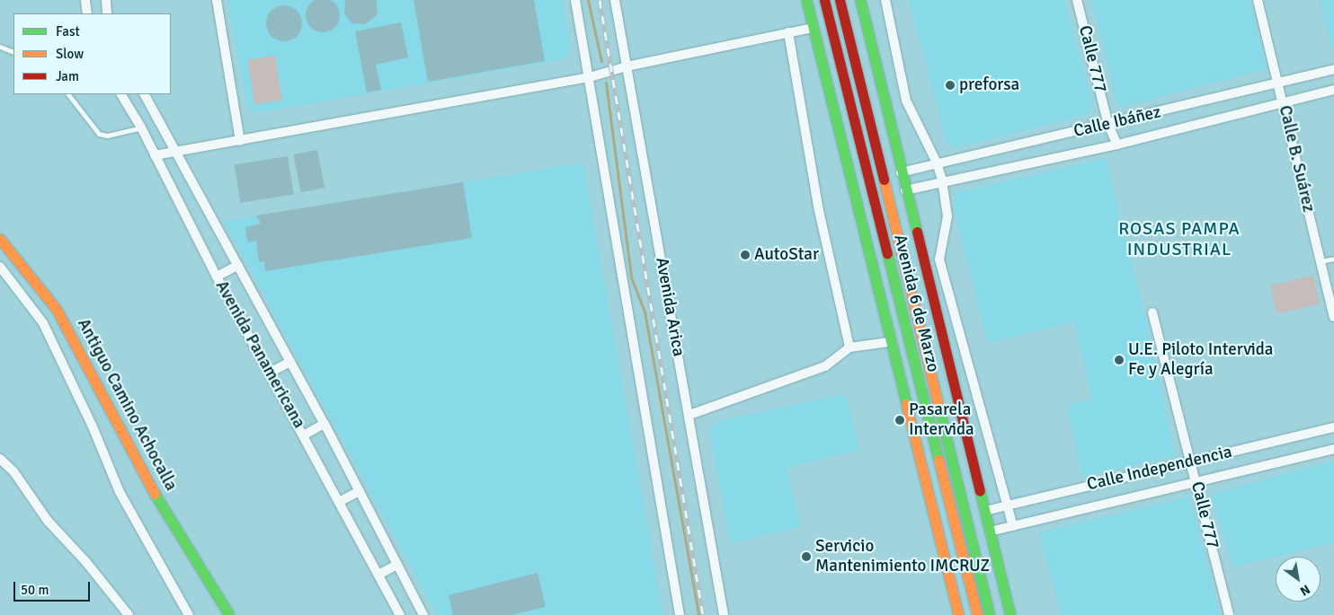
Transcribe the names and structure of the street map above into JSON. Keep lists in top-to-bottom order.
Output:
{
  "streets": {
    "main road": ["Avenida 6 de Marzo", "Antiguo Camino Achocalla"],
    "street": [
      "Calle 777",
      "Calle Ibáñez",
      "Calle B. Suárez",
      "Avenida Arica",
      "Avenida Panamericana",
      "Calle Independencia"
    ]
  },
  "crossings": [
    ["Calle 777", "Calle Ibáñez"],
    ["Calle 777", "Calle Independencia"],
    ["Calle Ibáñez", "Calle B. Suárez"],
    ["Calle Ibáñez", "Avenida 6 de Marzo"],
    ["Avenida 6 de Marzo", "Calle Independencia"]
  ],
  "districts": ["ROSAS PAMPA INDUSTRIAL"],
  "places": [
    "preforsa",
    "AutoStar",
    "U.E. Piloto Intervida Fe y Alegría",
    "Pasarela Intervida",
    "Servicio Mantenimiento IMCRUZ"
  ],
  "legend": ["Fast", "Slow", "Jam"],
  "scale_bar": "50 m",
  "north": "bottom right"
}
